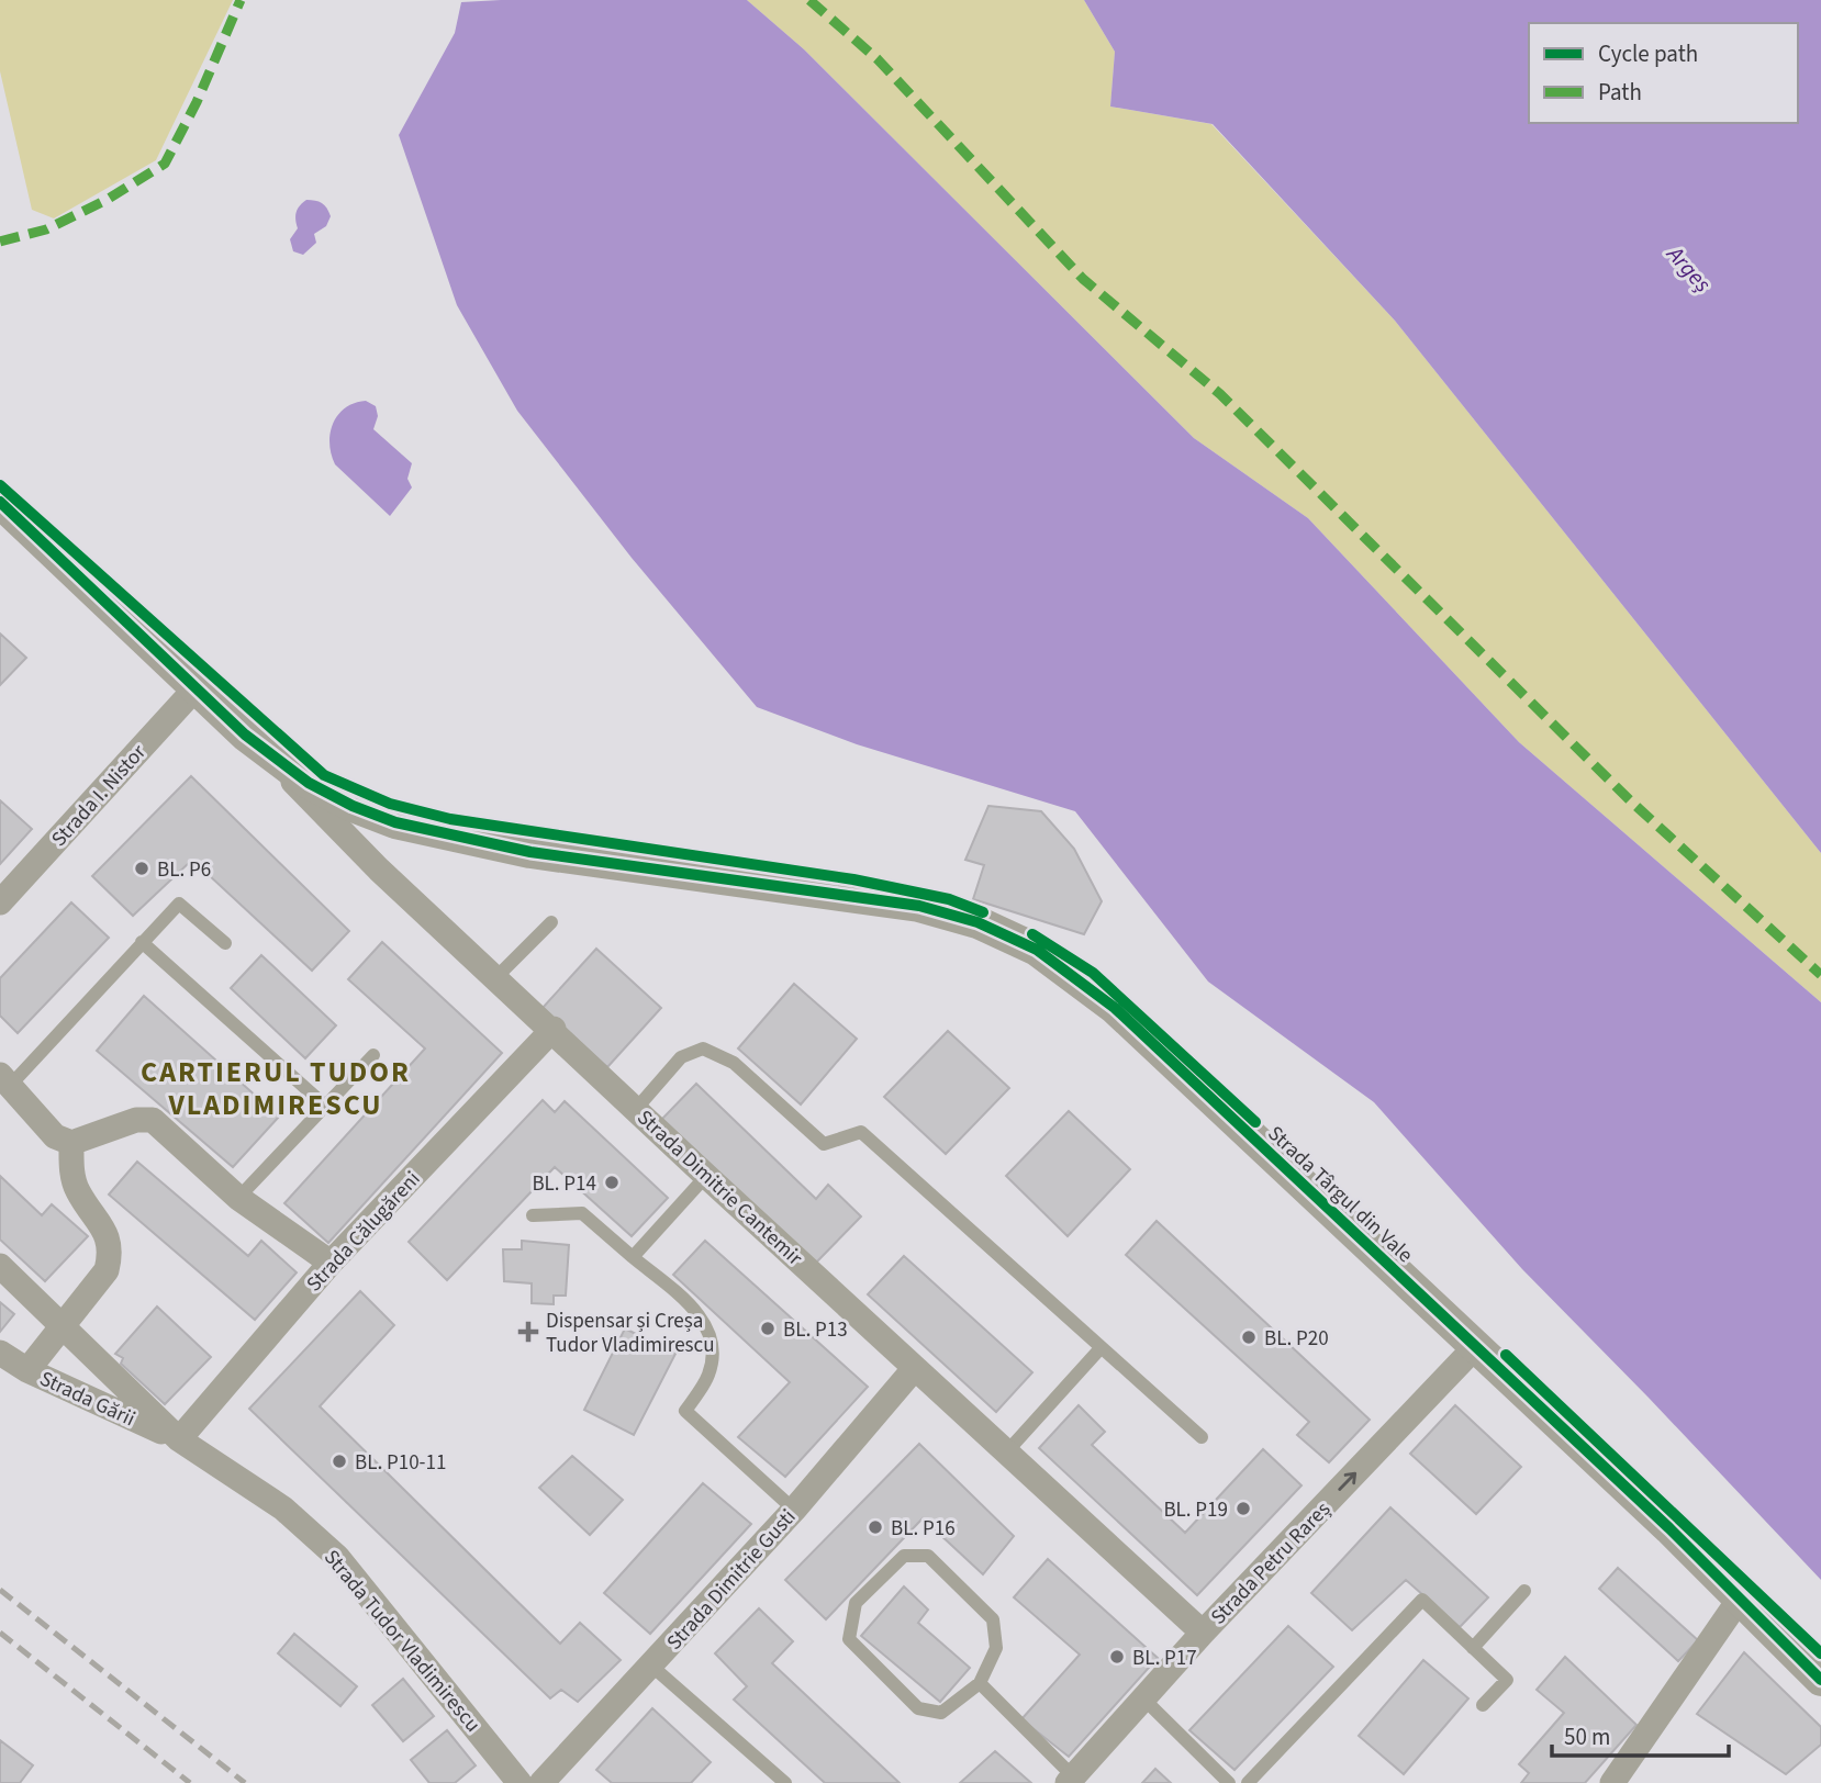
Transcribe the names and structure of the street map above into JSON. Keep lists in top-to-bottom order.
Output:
{
  "streets": {
    "street": [
      "Strada I. Nistor",
      "Strada Dimitrie Cantemir",
      "Strada Târgul din Vale",
      "Strada Călugăreni",
      "Strada Gării",
      "Strada Petru Rareș",
      "Strada Dimitrie Gusti",
      "Strada Tudor Vladimirescu"
    ]
  },
  "crossings": [
    ["Strada I. Nistor", "Strada Târgul din Vale"],
    ["Strada Dimitrie Cantemir", "Strada Târgul din Vale"],
    ["Strada Dimitrie Cantemir", "Strada Călugăreni"],
    ["Strada Dimitrie Cantemir", "Strada Petru Rareș"],
    ["Strada Dimitrie Cantemir", "Strada Dimitrie Gusti"],
    ["Strada Târgul din Vale", "Strada Petru Rareș"],
    ["Strada Călugăreni", "Strada Gării"],
    ["Strada Călugăreni", "Strada Tudor Vladimirescu"],
    ["Strada Gării", "Strada Tudor Vladimirescu"]
  ],
  "one_way": ["Strada Petru Rareș"],
  "districts": ["CARTIERUL TUDOR VLADIMIRESCU"],
  "water": ["Argeș"],
  "places": {
    "other": [
      "BL. P6",
      "BL. P14",
      "BL. P13",
      "BL. P20",
      "BL. P10-11",
      "BL. P19",
      "BL. P16",
      "BL. P17"
    ],
    "health": ["Dispensar și Creșa Tudor Vladimirescu"]
  },
  "legend": ["Cycle path", "Path"],
  "scale_bar": "50 m"
}
